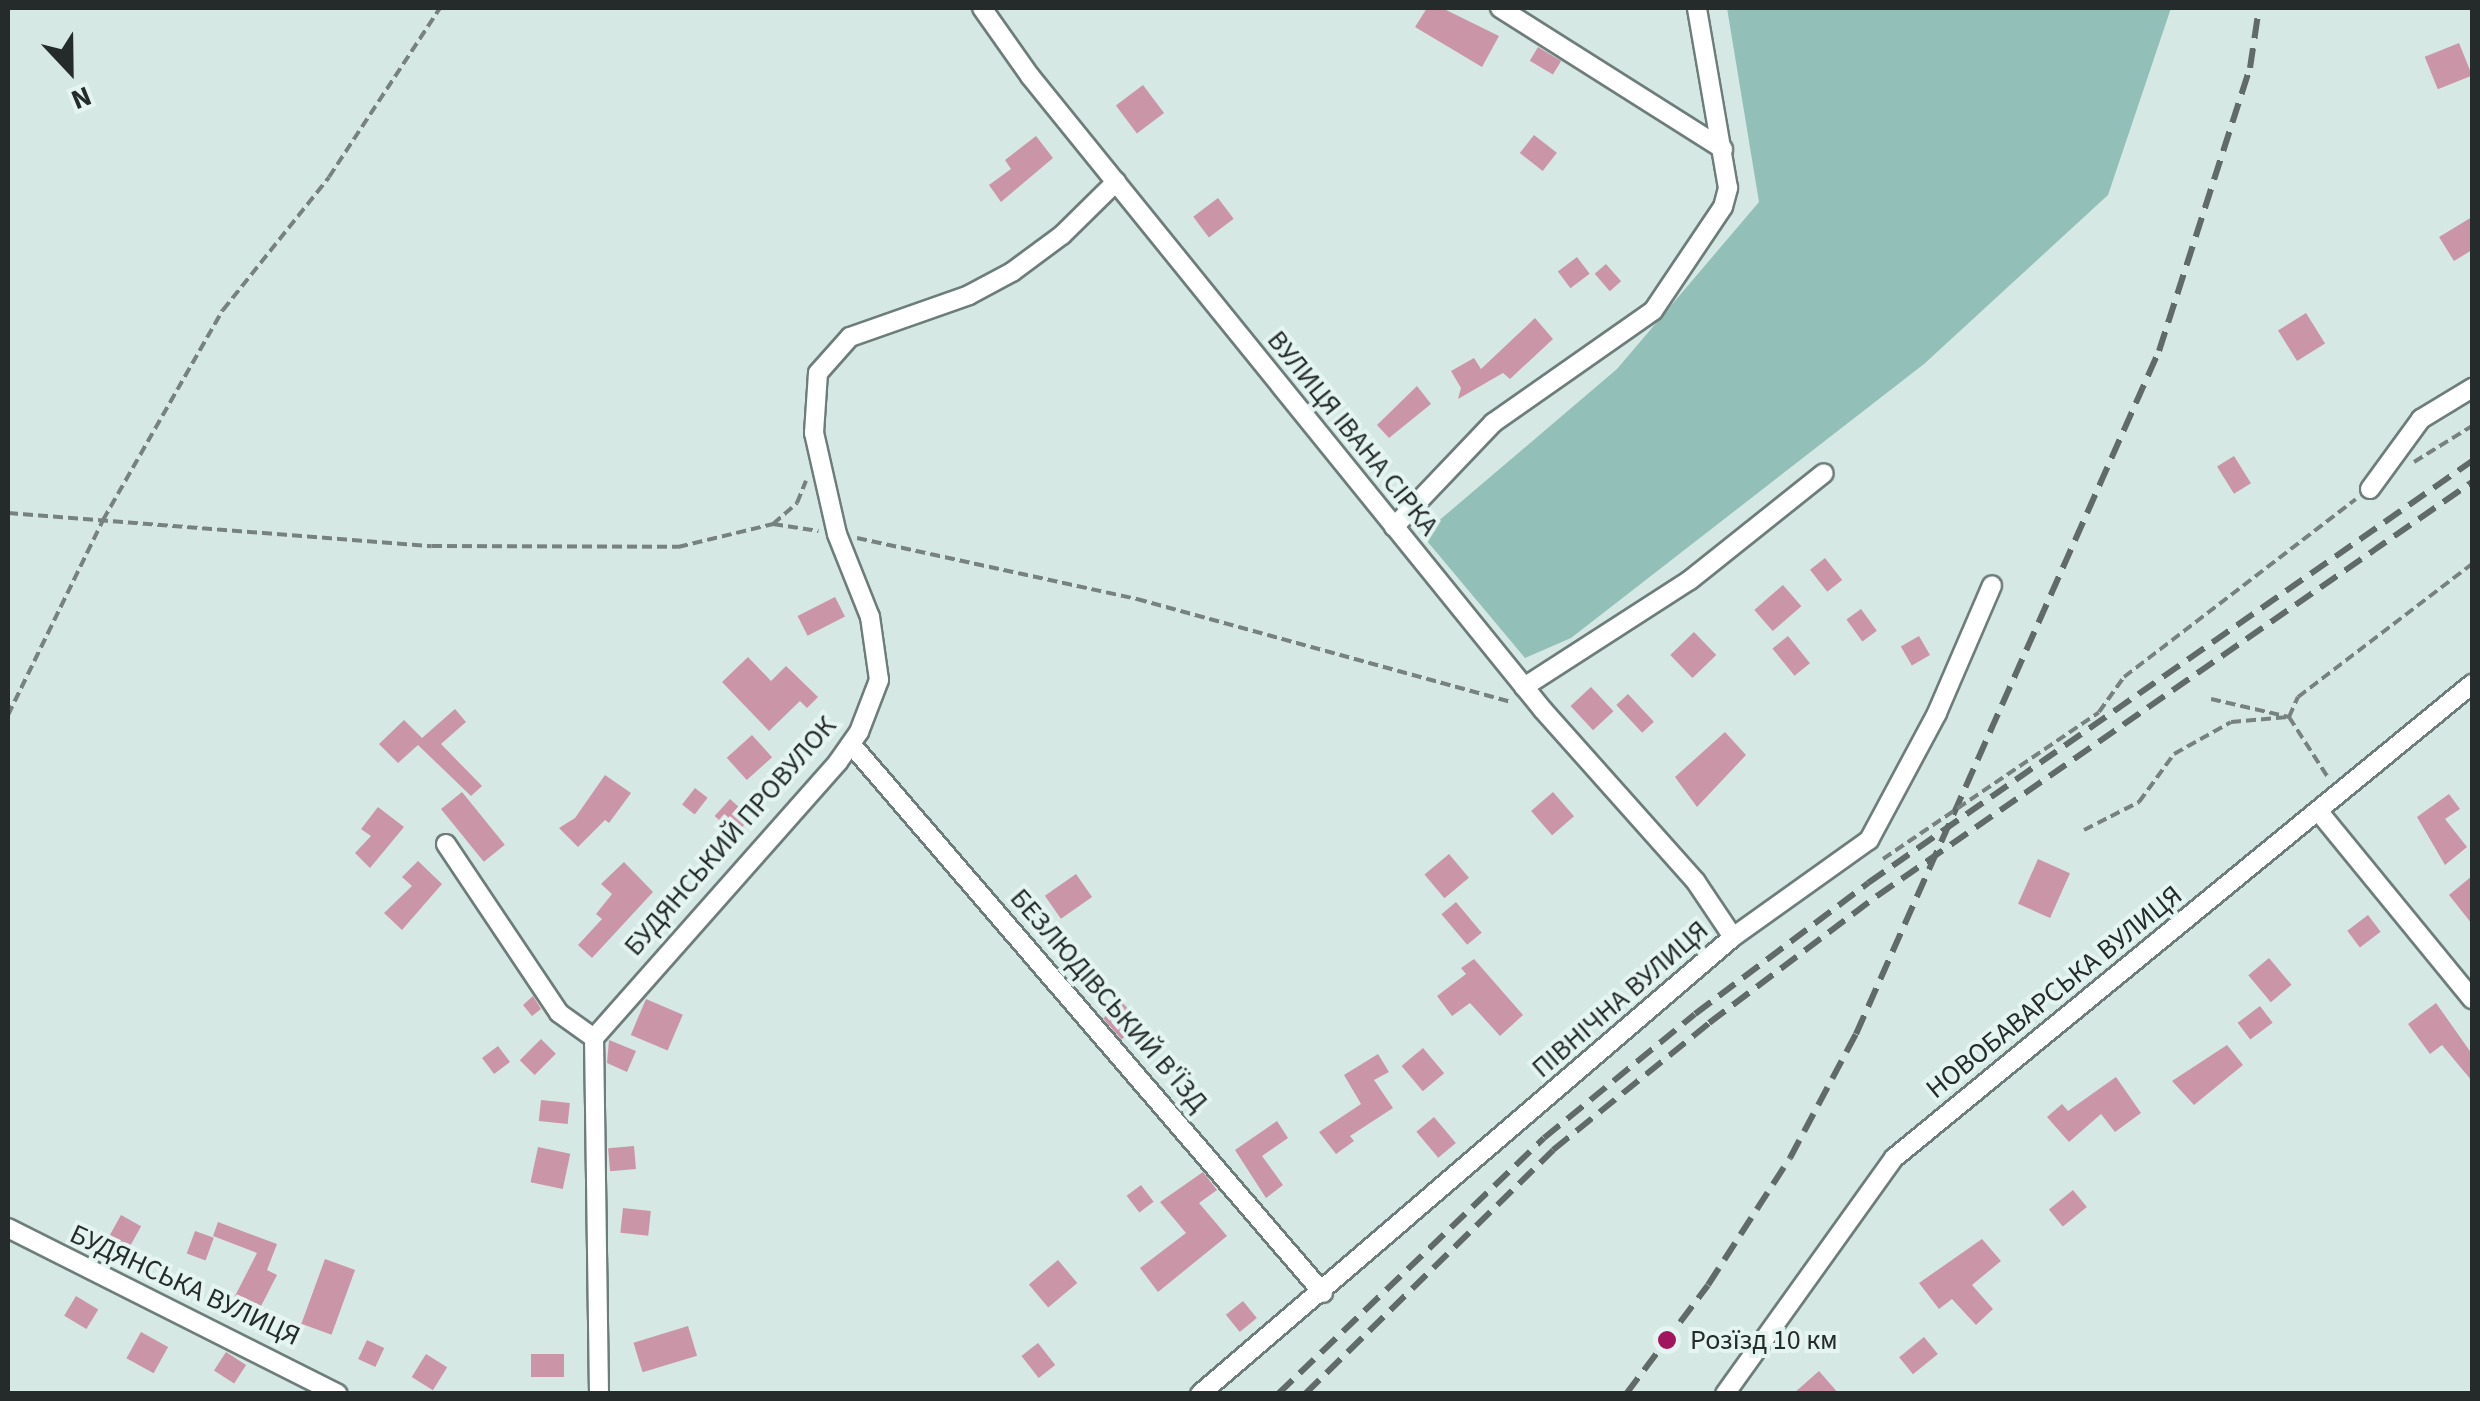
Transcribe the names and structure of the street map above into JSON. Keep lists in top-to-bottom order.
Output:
{
  "streets": {
    "street": [
      "ВУЛИЦЯ ІВАНА СІРКА",
      "БУДЯНСЬКИЙ ПРОВУЛОК",
      "НОВОБАВАРСЬКА ВУЛИЦЯ",
      "ПІВНІЧНА ВУЛИЦЯ",
      "БЕЗЛЮДІВСЬКИЙ В'ЇЗД",
      "БУДЯНСЬКА ВУЛИЦЯ"
    ]
  },
  "crossings": [
    ["ВУЛИЦЯ ІВАНА СІРКА", "БУДЯНСЬКИЙ ПРОВУЛОК"],
    ["ВУЛИЦЯ ІВАНА СІРКА", "ПІВНІЧНА ВУЛИЦЯ"],
    ["БУДЯНСЬКИЙ ПРОВУЛОК", "БЕЗЛЮДІВСЬКИЙ В'ЇЗД"],
    ["ПІВНІЧНА ВУЛИЦЯ", "БЕЗЛЮДІВСЬКИЙ В'ЇЗД"]
  ],
  "places": ["Розїзд 10 км"],
  "north": "bottom"
}
